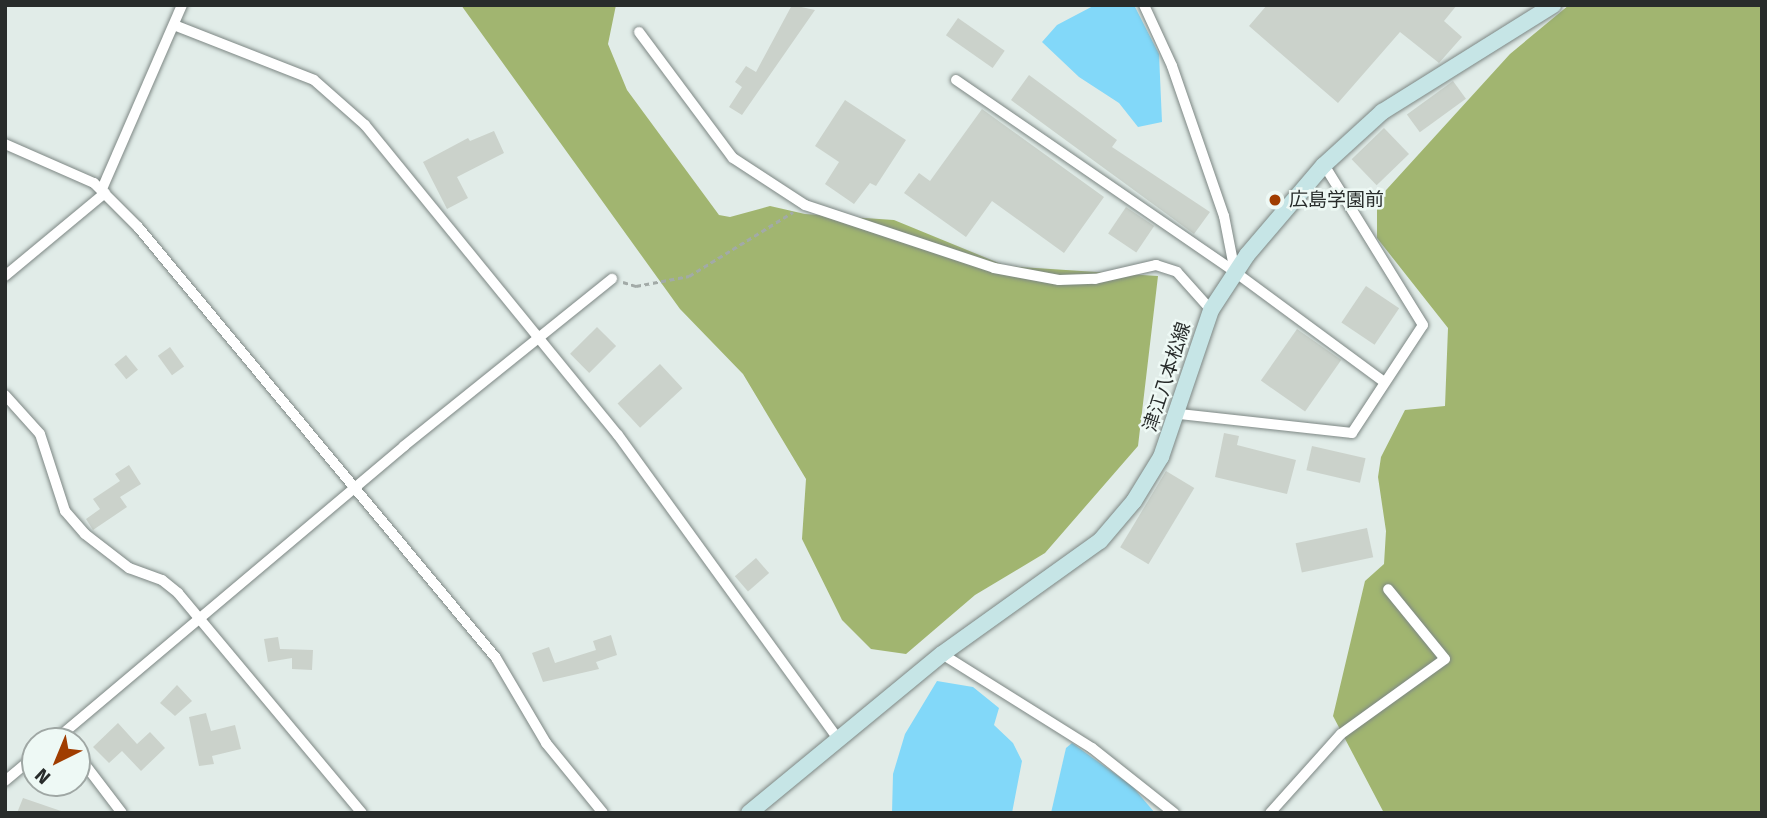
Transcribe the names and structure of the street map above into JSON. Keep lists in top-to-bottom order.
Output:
{
  "streets": {
    "main road": ["津江八本松線"]
  },
  "places": ["広島学園前"],
  "north": "bottom left"
}
